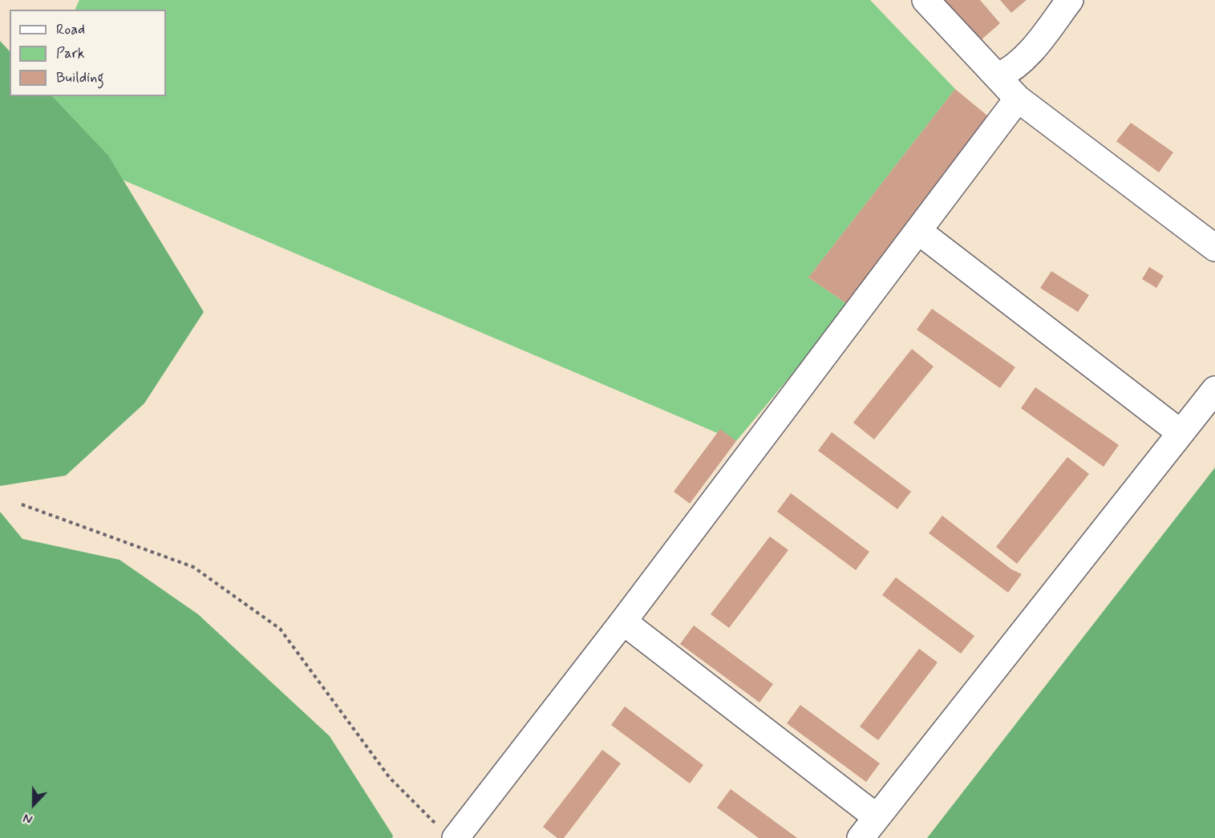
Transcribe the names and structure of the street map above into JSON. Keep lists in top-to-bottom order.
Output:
{
  "legend": ["Road", "Park", "Building"],
  "north": "bottom"
}
